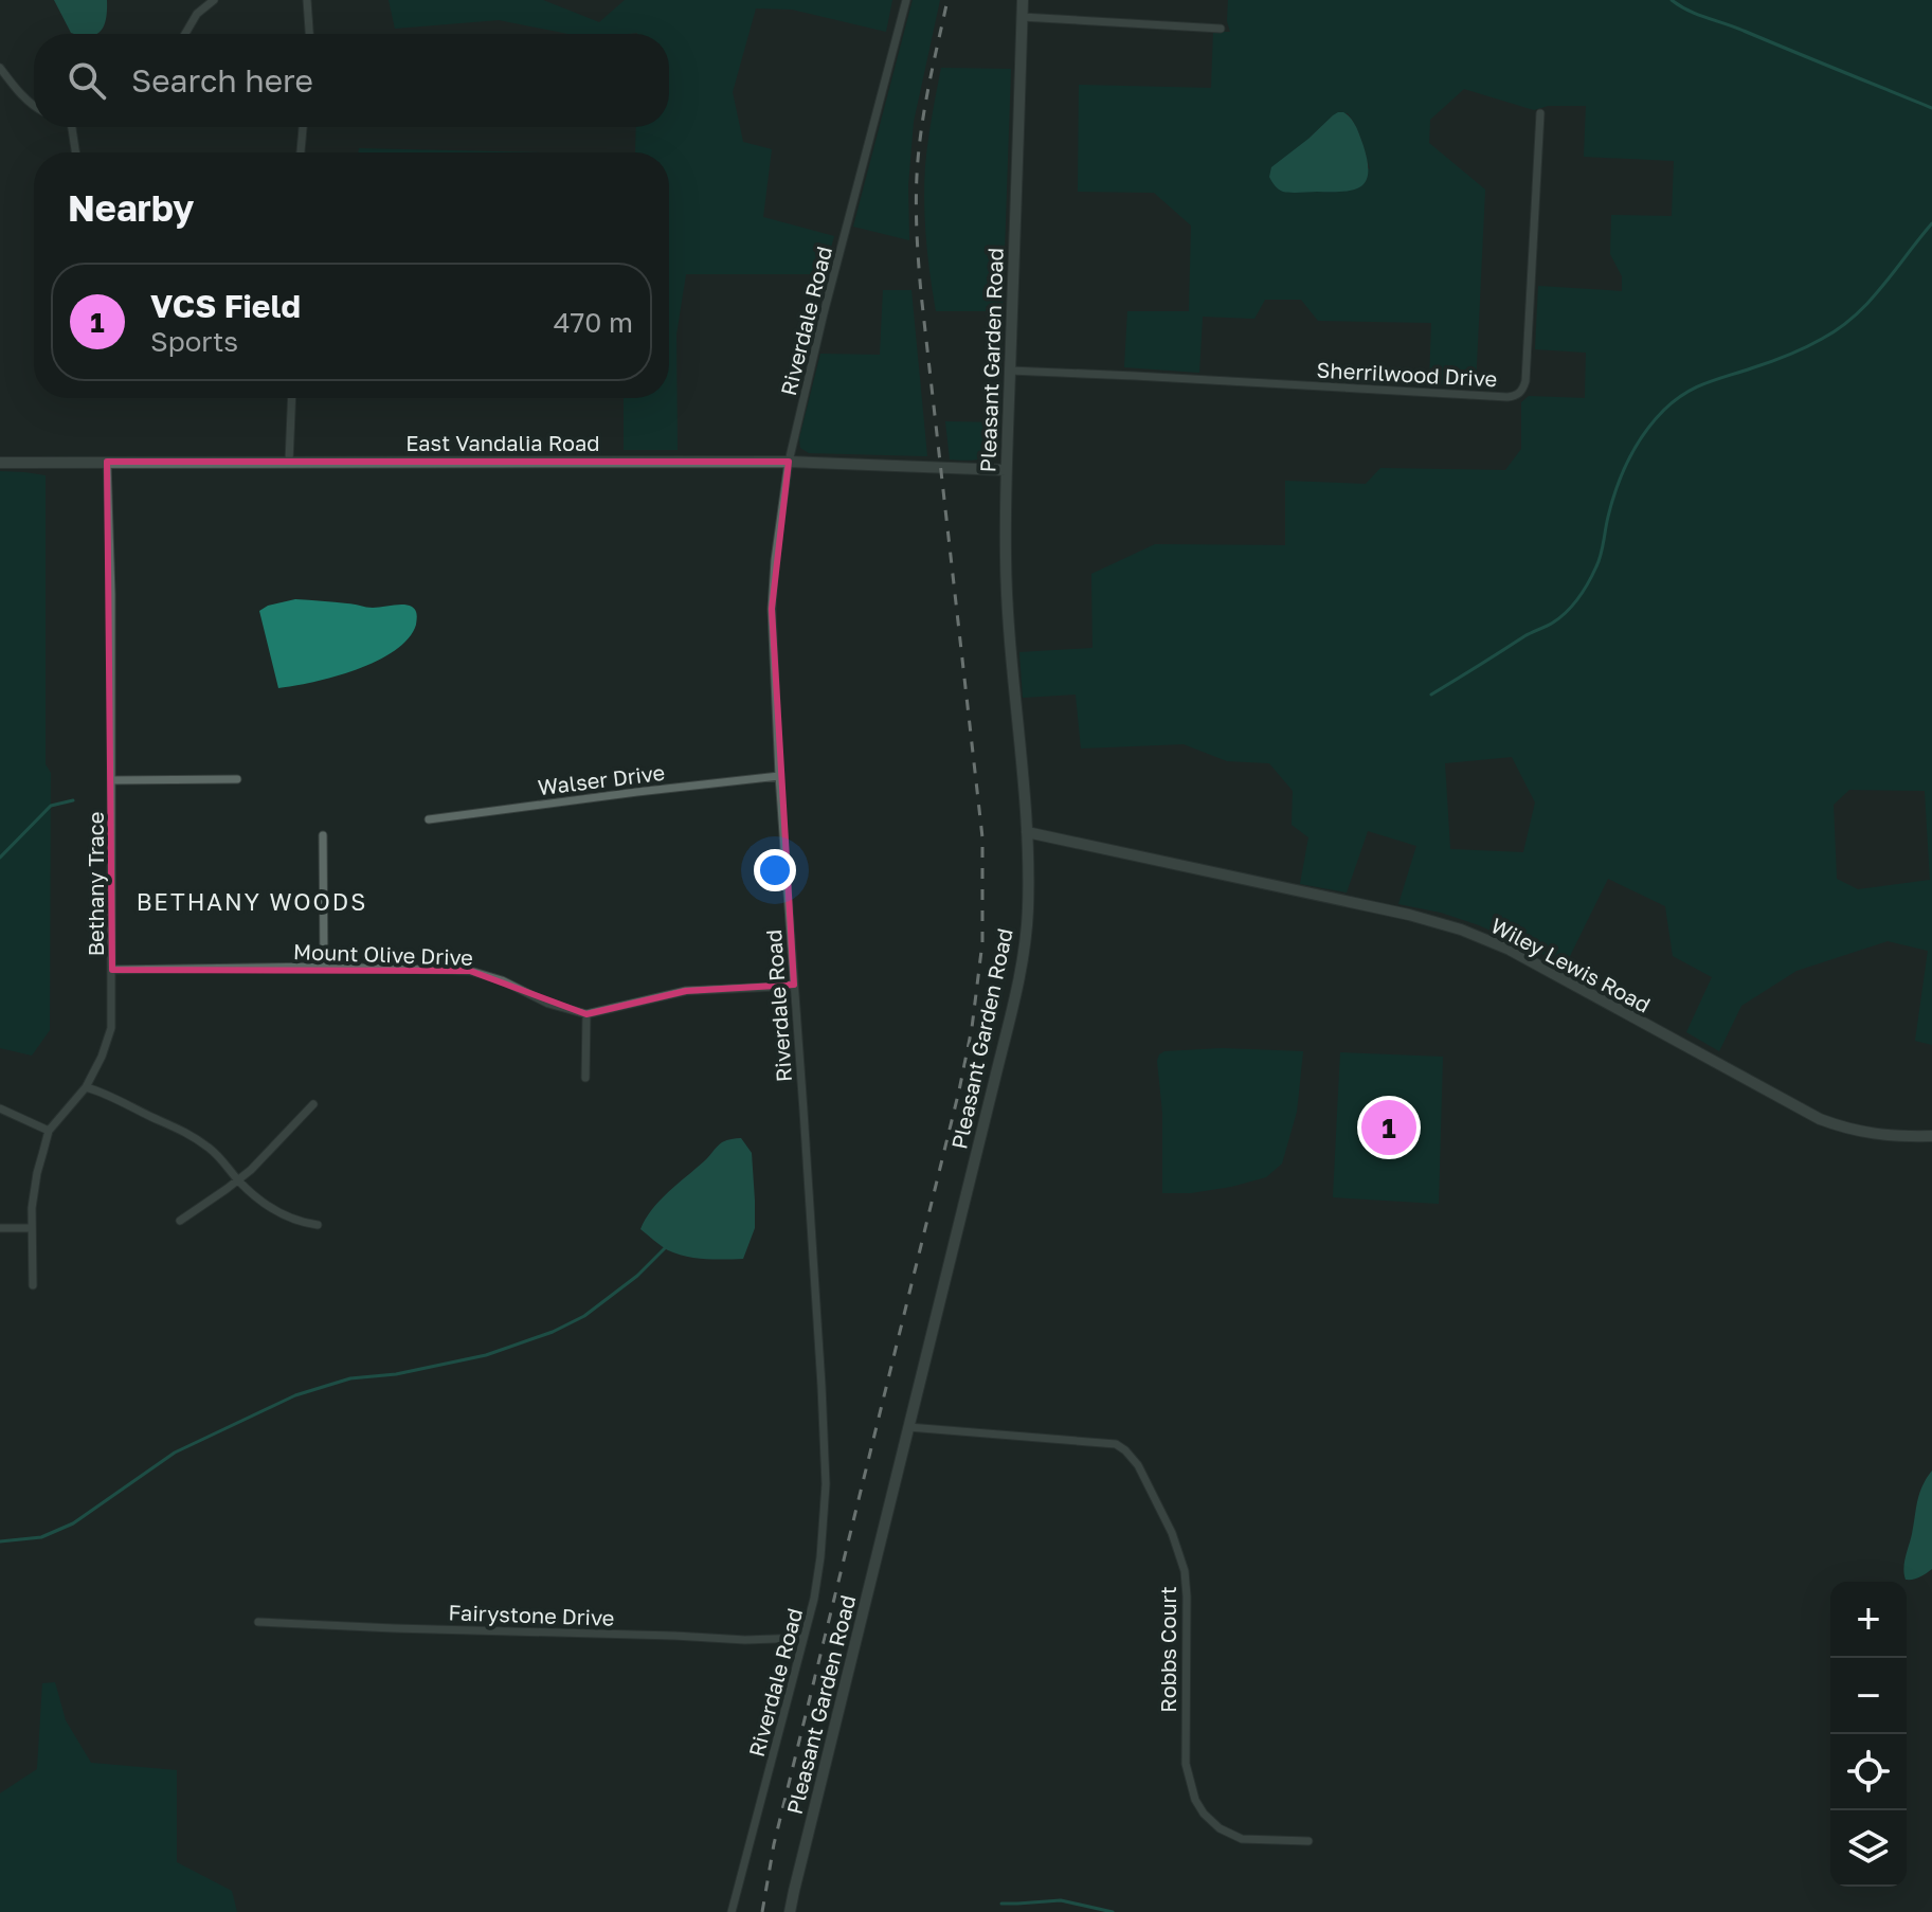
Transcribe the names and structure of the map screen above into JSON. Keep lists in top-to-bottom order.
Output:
{
  "streets": {
    "street": [
      "Riverdale Road",
      "Pleasant Garden Road",
      "Sherrilwood Drive",
      "East Vandalia Road",
      "Walser Drive",
      "Bethany Trace",
      "Mount Olive Drive",
      "Wiley Lewis Road",
      "Fairystone Drive",
      "Robbs Court"
    ]
  },
  "crossings": [
    ["Riverdale Road", "East Vandalia Road"],
    ["Riverdale Road", "Walser Drive"],
    ["Riverdale Road", "Mount Olive Drive"],
    ["Riverdale Road", "Fairystone Drive"],
    ["Pleasant Garden Road", "Sherrilwood Drive"],
    ["Pleasant Garden Road", "East Vandalia Road"],
    ["Pleasant Garden Road", "Wiley Lewis Road"],
    ["Pleasant Garden Road", "Robbs Court"],
    ["East Vandalia Road", "Bethany Trace"],
    ["Bethany Trace", "Mount Olive Drive"]
  ],
  "districts": ["BETHANY WOODS"],
  "page": {
    "search": "Search here",
    "heading": "Nearby",
    "list": [
      {
        "mark": "1",
        "name": "VCS Field",
        "note": "Sports",
        "value": "470 m"
      }
    ],
    "pins": "1",
    "map_buttons": ["+", "−"]
  }
}
